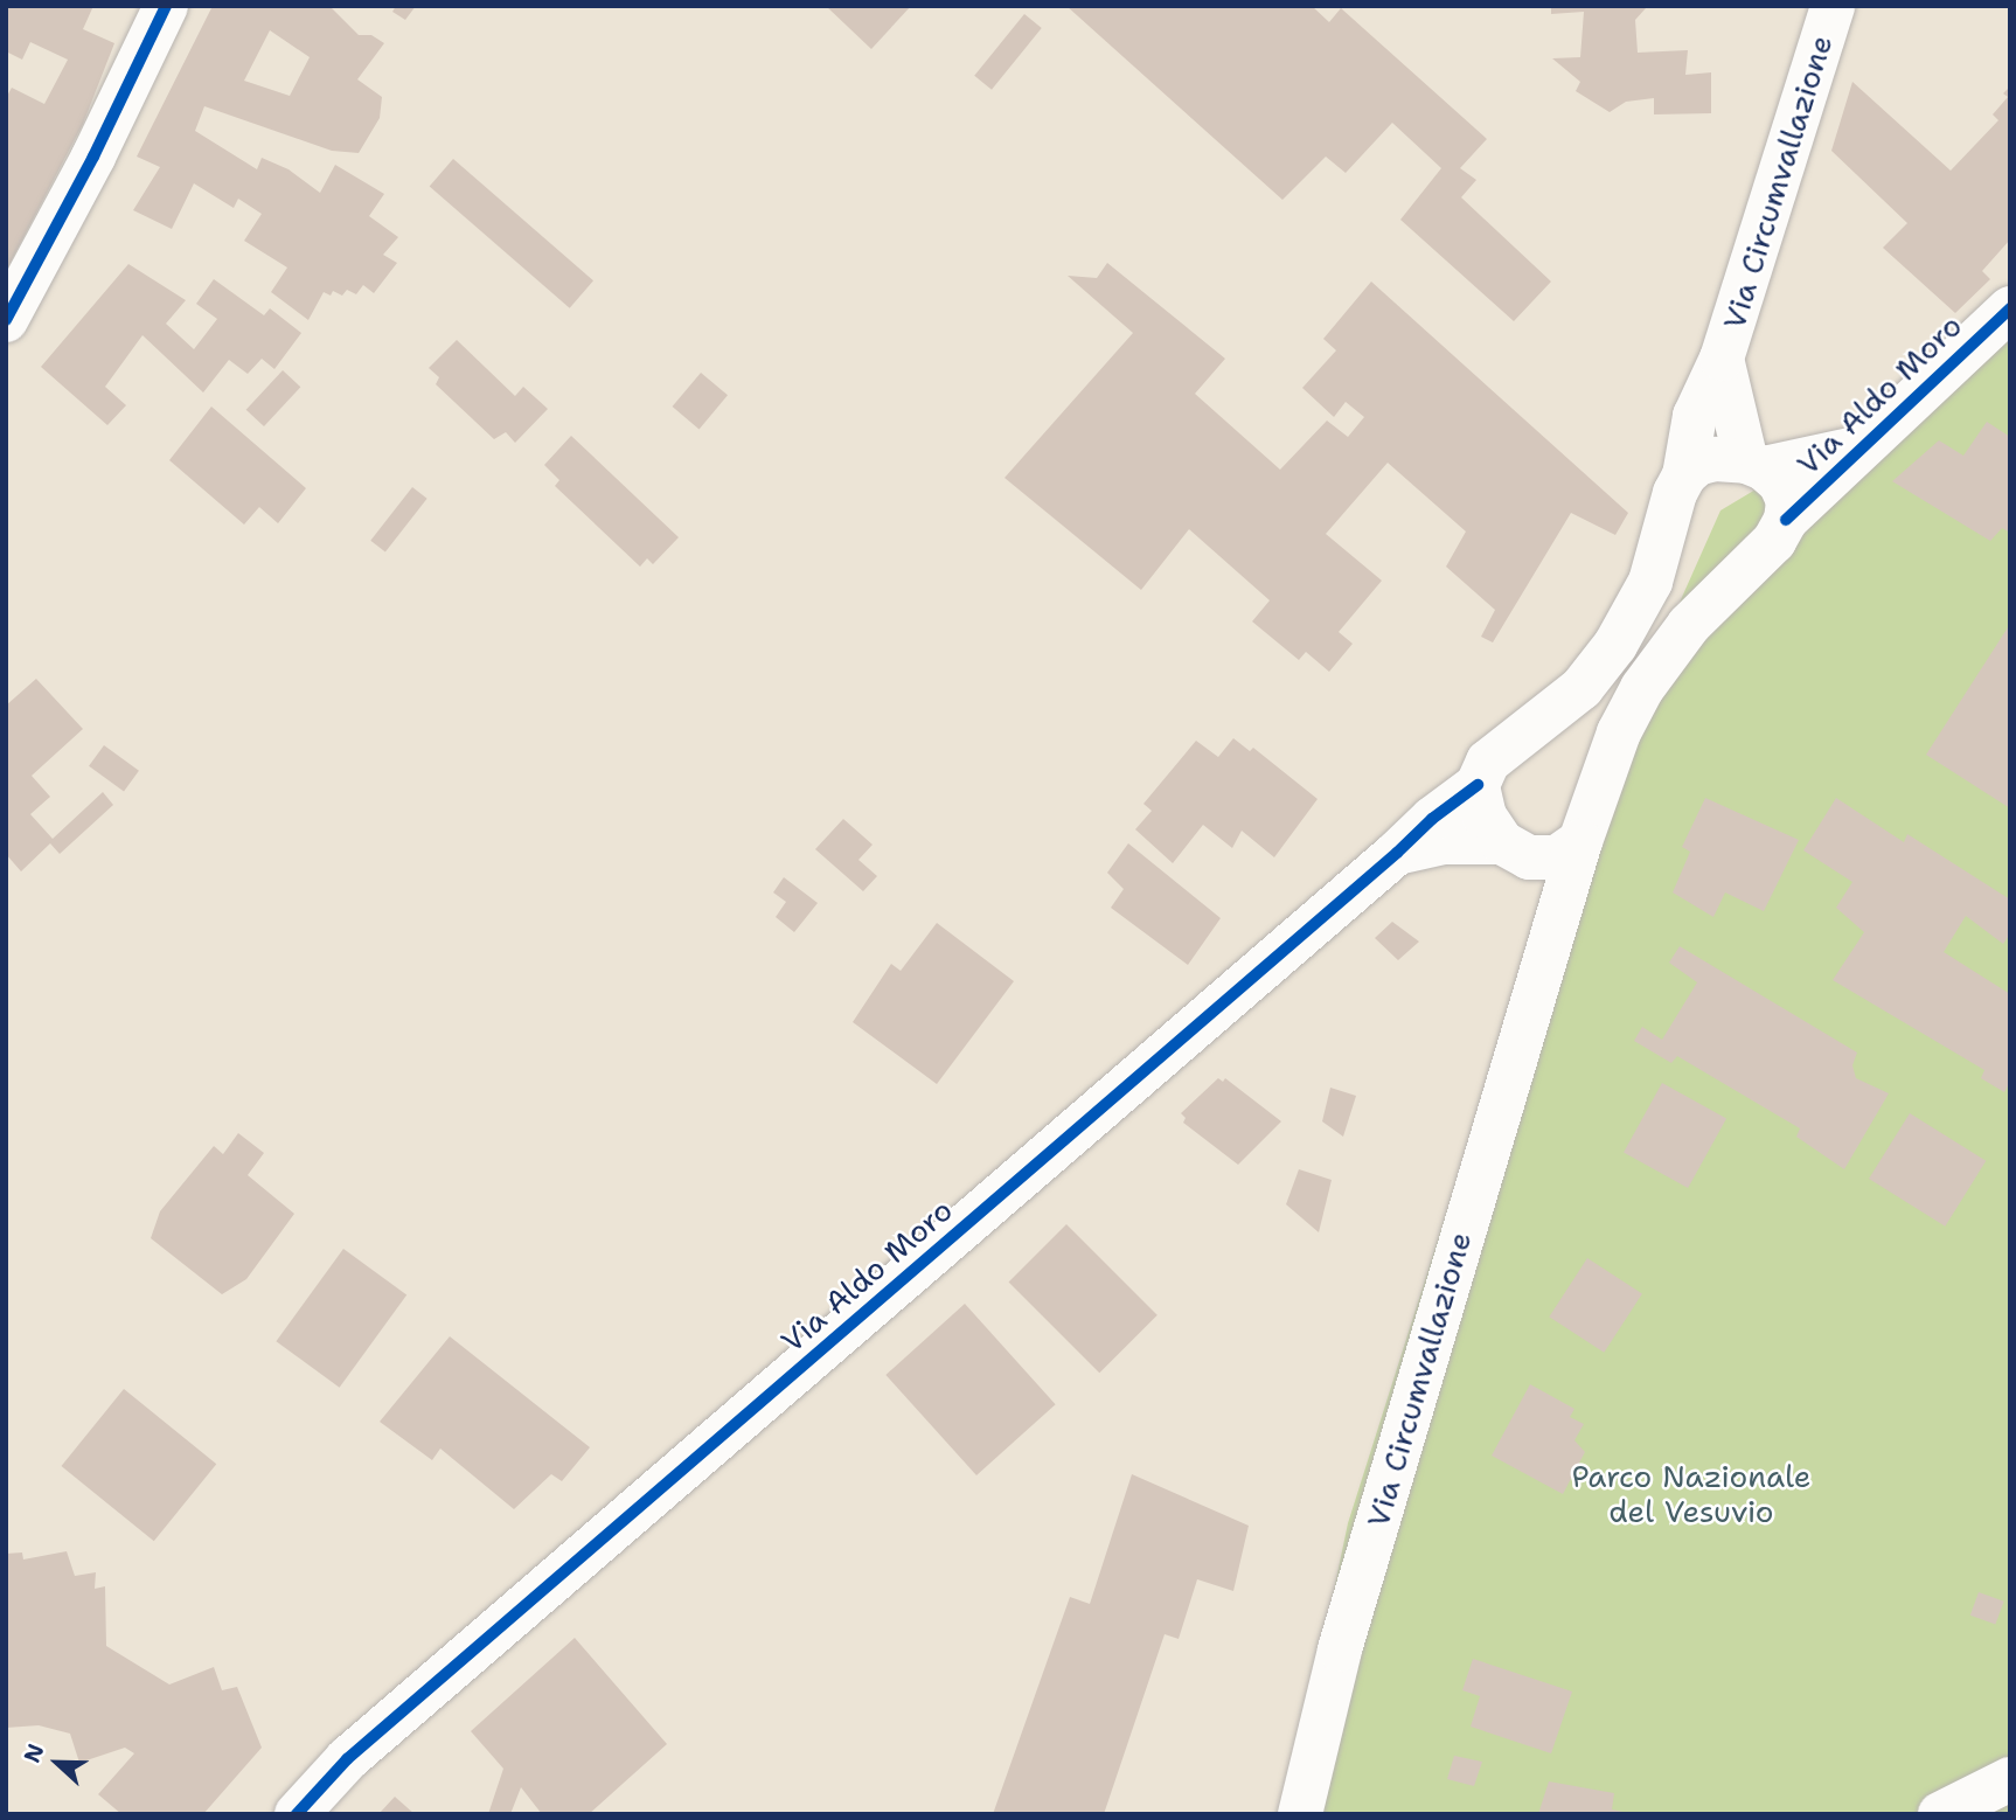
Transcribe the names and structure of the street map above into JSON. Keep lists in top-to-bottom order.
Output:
{
  "streets": {
    "main road": ["Via Circumvallazione", "Via Aldo Moro"]
  },
  "crossings": [
    ["Via Circumvallazione", "Via Aldo Moro"]
  ],
  "parks": ["Parco Nazionale del Vesuvio"],
  "north": "left"
}
